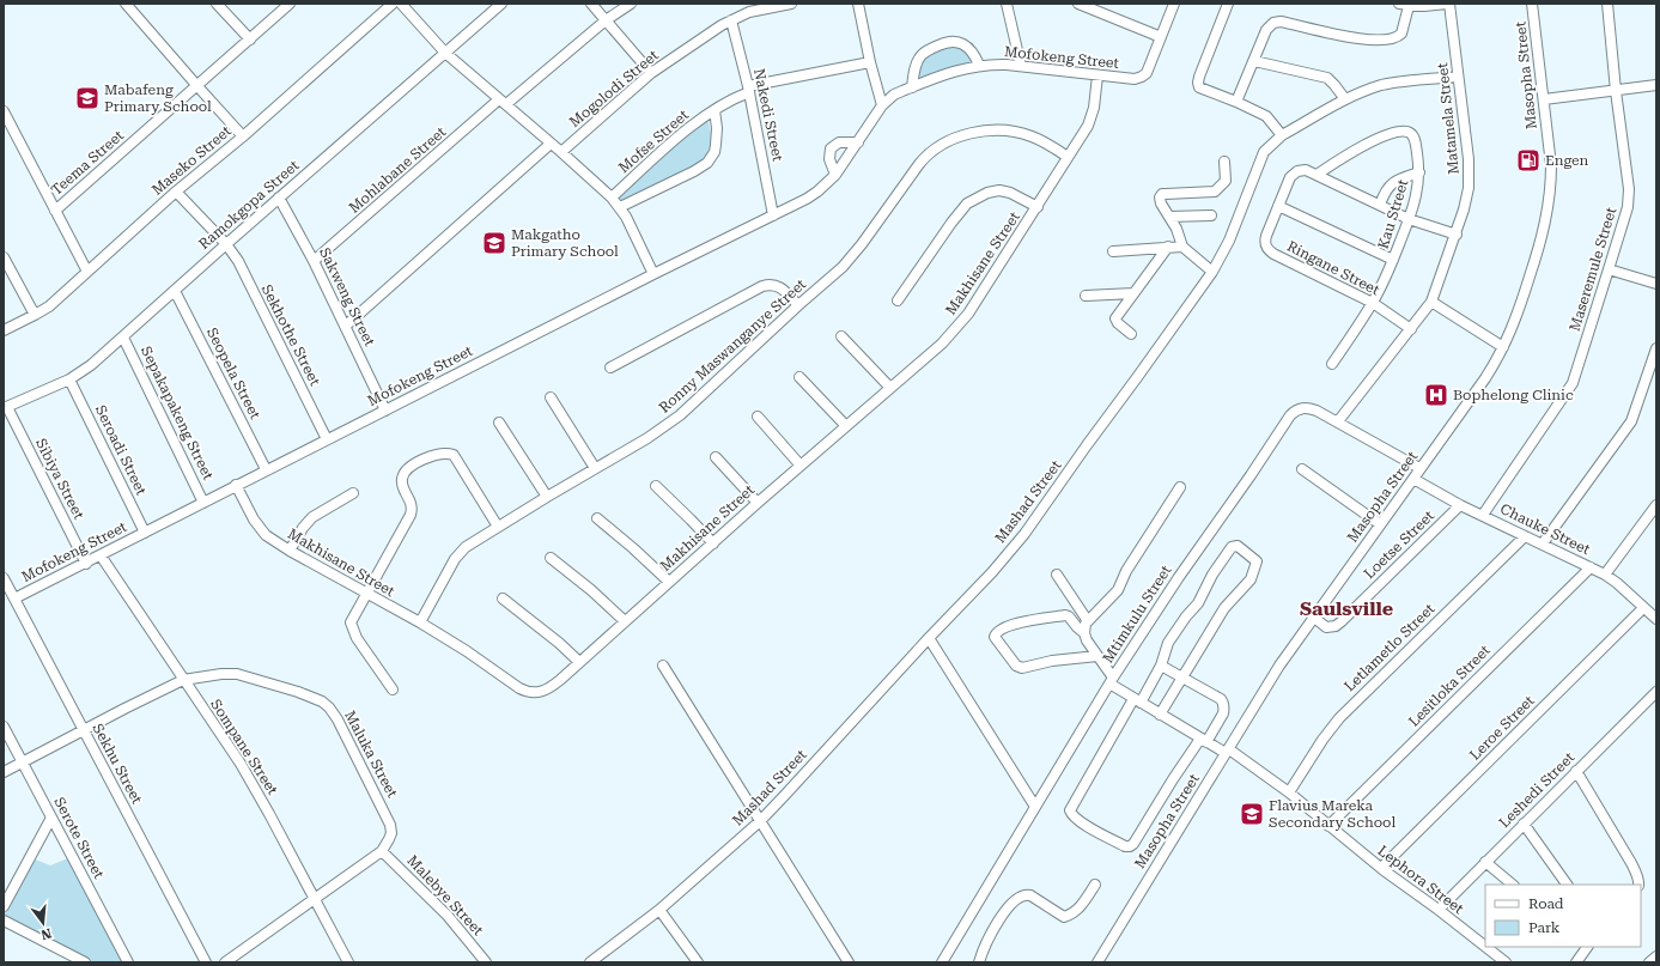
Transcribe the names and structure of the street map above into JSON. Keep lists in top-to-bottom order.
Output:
{
  "streets": {
    "street": [
      "Mofokeng Street",
      "Masopha Street",
      "Mogolodi Street",
      "Nakedi Street",
      "Matamela Street",
      "Mofse Street",
      "Maseko Street",
      "Teema Street",
      "Mohlabane Street",
      "Ramokgopa Street",
      "Kau Street",
      "Makhisane Street",
      "Ringane Street",
      "Maseremule Street",
      "Sakweng Street",
      "Sekhothe Street",
      "Ronny Maswanganye Street",
      "Seopela Street",
      "Sepakapakeng Street",
      "Seroadi Street",
      "Sibiya Street",
      "Mashad Street",
      "Chauke Street",
      "Loetse Street",
      "Mtimkulu Street",
      "Letlametlo Street",
      "Lesitloka Street",
      "Leroe Street",
      "Sompane Street",
      "Maluka Street",
      "Sekhu Street",
      "Leshedi Street",
      "Serote Street",
      "Lephora Street",
      "Malebye Street"
    ]
  },
  "crossings": [
    ["Mofokeng Street", "Nakedi Street"],
    ["Mofokeng Street", "Makhisane Street"],
    ["Mofokeng Street", "Sakweng Street"],
    ["Mofokeng Street", "Sekhothe Street"],
    ["Mofokeng Street", "Seopela Street"],
    ["Mofokeng Street", "Sepakapakeng Street"],
    ["Mofokeng Street", "Seroadi Street"],
    ["Mofokeng Street", "Sibiya Street"],
    ["Mofokeng Street", "Sompane Street"],
    ["Mofokeng Street", "Sekhu Street"],
    ["Masopha Street", "Chauke Street"],
    ["Masopha Street", "Loetse Street"],
    ["Masopha Street", "Mtimkulu Street"],
    ["Masopha Street", "Lephora Street"],
    ["Mogolodi Street", "Nakedi Street"],
    ["Nakedi Street", "Mofse Street"],
    ["Matamela Street", "Ringane Street"],
    ["Matamela Street", "Mashad Street"],
    ["Matamela Street", "Mtimkulu Street"],
    ["Maseko Street", "Sekhothe Street"],
    ["Mohlabane Street", "Sakweng Street"],
    ["Ramokgopa Street", "Sakweng Street"],
    ["Ramokgopa Street", "Sekhothe Street"],
    ["Ramokgopa Street", "Seopela Street"],
    ["Ramokgopa Street", "Sepakapakeng Street"],
    ["Ramokgopa Street", "Seroadi Street"],
    ["Ramokgopa Street", "Sibiya Street"],
    ["Kau Street", "Ringane Street"],
    ["Makhisane Street", "Ronny Maswanganye Street"],
    ["Maseremule Street", "Chauke Street"],
    ["Chauke Street", "Loetse Street"],
    ["Chauke Street", "Letlametlo Street"],
    ["Chauke Street", "Lesitloka Street"],
    ["Chauke Street", "Leroe Street"],
    ["Mtimkulu Street", "Lephora Street"],
    ["Letlametlo Street", "Lephora Street"],
    ["Lesitloka Street", "Lephora Street"],
    ["Leroe Street", "Lephora Street"],
    ["Sompane Street", "Maluka Street"],
    ["Maluka Street", "Sekhu Street"],
    ["Maluka Street", "Serote Street"],
    ["Maluka Street", "Malebye Street"],
    ["Leshedi Street", "Lephora Street"]
  ],
  "districts": ["Saulsville"],
  "places": {
    "school or university": ["Mabafeng Primary School", "Makgatho Primary School", "Flavius Mareka Secondary School"],
    "fuel station": ["Engen"],
    "hospital": ["Bophelong Clinic"]
  },
  "legend": ["Road", "Park"],
  "north": "bottom"
}
